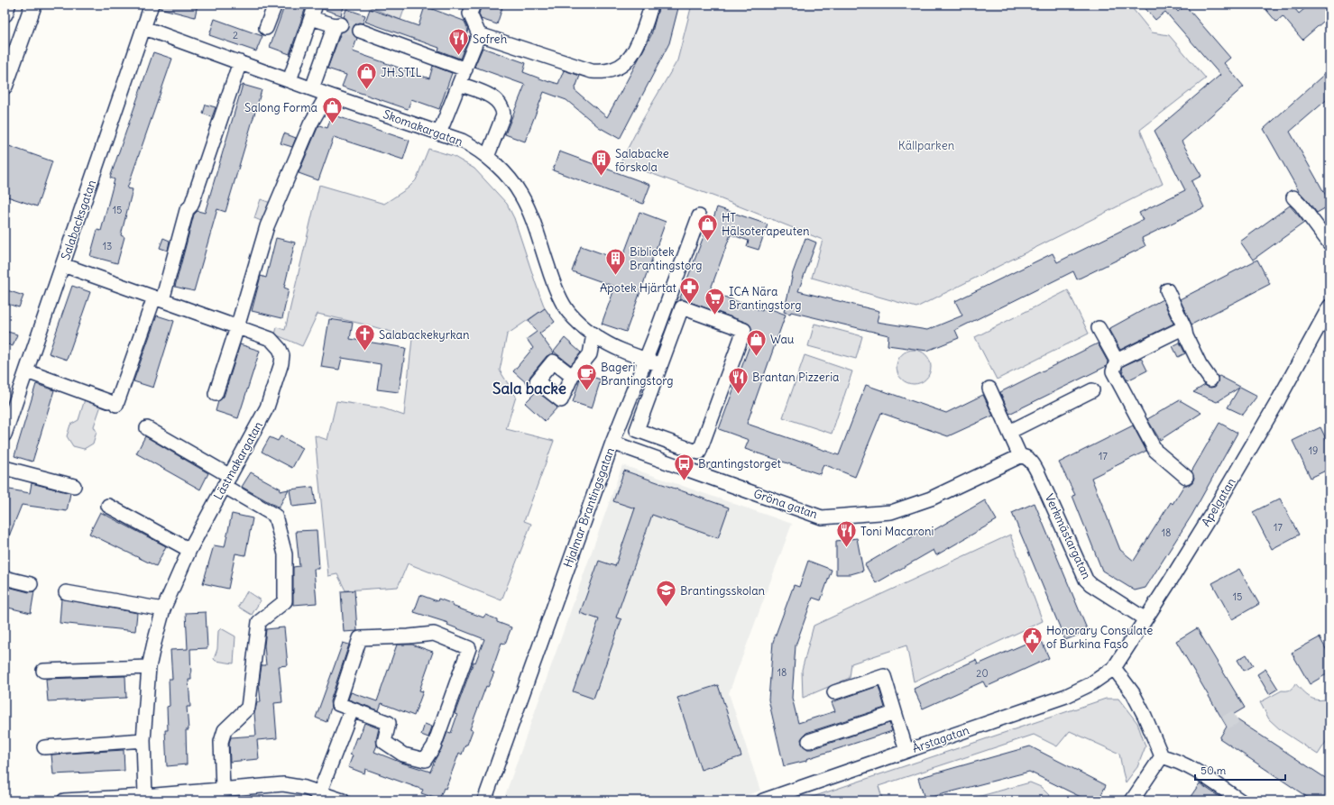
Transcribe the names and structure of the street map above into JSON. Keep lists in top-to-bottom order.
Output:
{
  "streets": {
    "street": [
      "Skomakargatan",
      "Salabacksgatan",
      "Lästmakargatan",
      "Apelgatan",
      "Gröna gatan",
      "Hjalmar Brantingsgatan",
      "Verkmästargatan",
      "Årstagatan"
    ]
  },
  "crossings": [
    ["Skomakargatan", "Salabacksgatan"],
    ["Skomakargatan", "Hjalmar Brantingsgatan"],
    ["Salabacksgatan", "Lästmakargatan"],
    ["Apelgatan", "Verkmästargatan"],
    ["Apelgatan", "Årstagatan"],
    ["Gröna gatan", "Hjalmar Brantingsgatan"],
    ["Gröna gatan", "Verkmästargatan"]
  ],
  "districts": ["Sala backe"],
  "parks": ["Källparken"],
  "places": {
    "restaurant": ["Sofreh", "Brantan Pizzeria", "Toni Macaroni"],
    "shop": [
      "JH.STIL",
      "Salong Forma",
      "HT Hälsoterapeuten",
      "Wau"
    ],
    "building": ["Salabacke förskola", "Bibliotek Brantingstorg"],
    "pharmacy": ["Apotek Hjärtat"],
    "supermarket": ["ICA Nära Brantingstorg"],
    "church": ["Salabackekyrkan"],
    "cafe": ["Bageri Brantingstorg"],
    "bus stop": ["Brantingstorget"],
    "school or university": ["Brantingsskolan"],
    "public building": ["Honorary Consulate of Burkina Faso"]
  },
  "house_numbers": [
    "2",
    "15",
    "13",
    "19",
    "17",
    "17",
    "18",
    "15",
    "18",
    "20"
  ],
  "scale_bar": "50 m"
}
